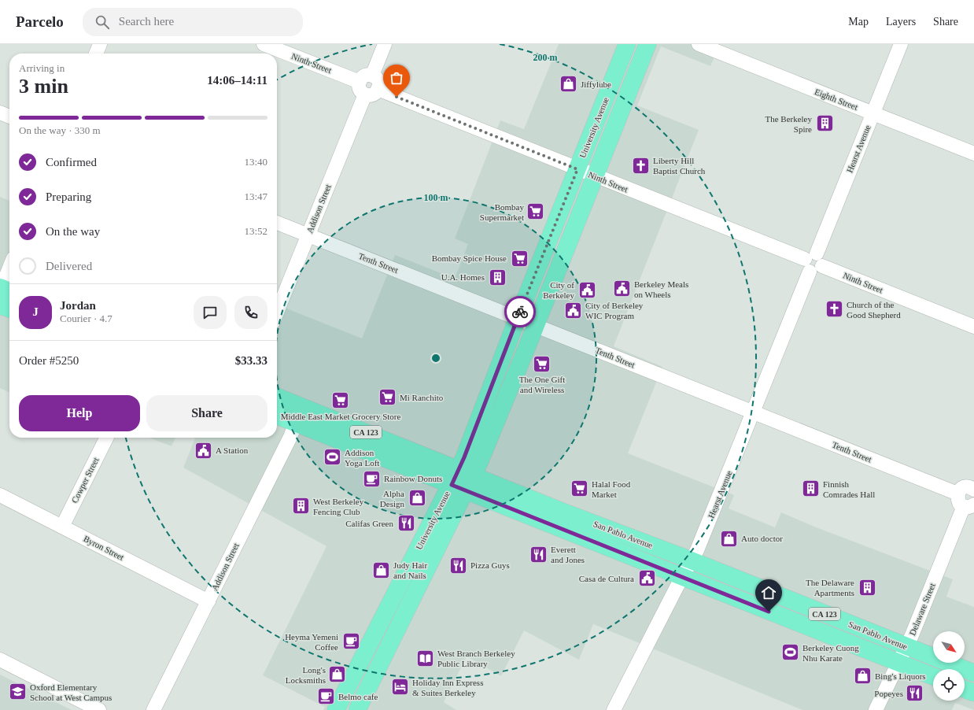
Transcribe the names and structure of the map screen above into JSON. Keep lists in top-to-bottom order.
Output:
{
  "streets": {
    "main road": ["University Avenue", "CA 123", "San Pablo Avenue"],
    "street": [
      "Ninth Street",
      "Eighth Street",
      "Hearst Avenue",
      "Addison Street",
      "Tenth Street",
      "Cowper Street",
      "Byron Street",
      "Delaware Street"
    ]
  },
  "crossings": [
    ["Ninth Street", "University Avenue"],
    ["Ninth Street", "Hearst Avenue"],
    ["Ninth Street", "Addison Street"],
    ["Eighth Street", "Hearst Avenue"],
    ["University Avenue", "Tenth Street"],
    ["University Avenue", "San Pablo Avenue"],
    ["Hearst Avenue", "Tenth Street"],
    ["Hearst Avenue", "San Pablo Avenue"],
    ["Addison Street", "Tenth Street"],
    ["Addison Street", "San Pablo Avenue"],
    ["Addison Street", "Byron Street"],
    ["Cowper Street", "Byron Street"],
    ["San Pablo Avenue", "Delaware Street"]
  ],
  "places": {
    "shop": [
      "Jiffylube",
      "Alpha Design",
      "Auto doctor",
      "Judy Hair and Nails",
      "Long's Locksmiths",
      "Bing's Liquors"
    ],
    "building": [
      "The Berkeley Spire",
      "U.A. Homes",
      "Finnish Comrades Hall",
      "West Berkeley Fencing Club",
      "The Delaware Apartments"
    ],
    "church": ["Liberty Hill Baptist Church", "Church of the Good Shepherd"],
    "supermarket": [
      "Bombay Supermarket",
      "Bombay Spice House",
      "The One Gift and Wireless",
      "Mi Ranchito",
      "Middle East Market Grocery Store",
      "Halal Food Market"
    ],
    "public building": [
      "Berkeley Meals on Wheels",
      "City of Berkeley",
      "City of Berkeley WIC Program",
      "A Station",
      "Casa de Cultura"
    ],
    "sports": ["Addison Yoga Loft", "Berkeley Cuong Nhu Karate"],
    "cafe": ["Rainbow Donuts", "Heyma Yemeni Coffee", "Belmo cafe"],
    "restaurant": [
      "Califas Green",
      "Everett and Jones",
      "Pizza Guys",
      "Popeyes"
    ],
    "library": ["West Branch Berkeley Public Library"],
    "hotel": ["Holiday Inn Express & Suites Berkeley"],
    "school or university": ["Oxford Elementary School at West Campus"]
  },
  "north": "bottom right",
  "page": {
    "header": "Parcelo",
    "search": "Search here",
    "nav": ["Map", "Layers", "Share"],
    "heading": ["3 min", "Arriving in", "14:06–14:11"],
    "panel": [
      "Jordan",
      "Courier · 4.7",
      "Order #5250",
      "$33.33"
    ],
    "bar": "On the way · 330 m",
    "list": [
      ["Confirmed", "13:40"],
      ["Preparing", "13:47"],
      ["On the way", "13:52"],
      "Delivered"
    ],
    "round": "J",
    "buttons": ["Help", "Share"]
  },
  "rings": ["200 m", "100 m"]
}
